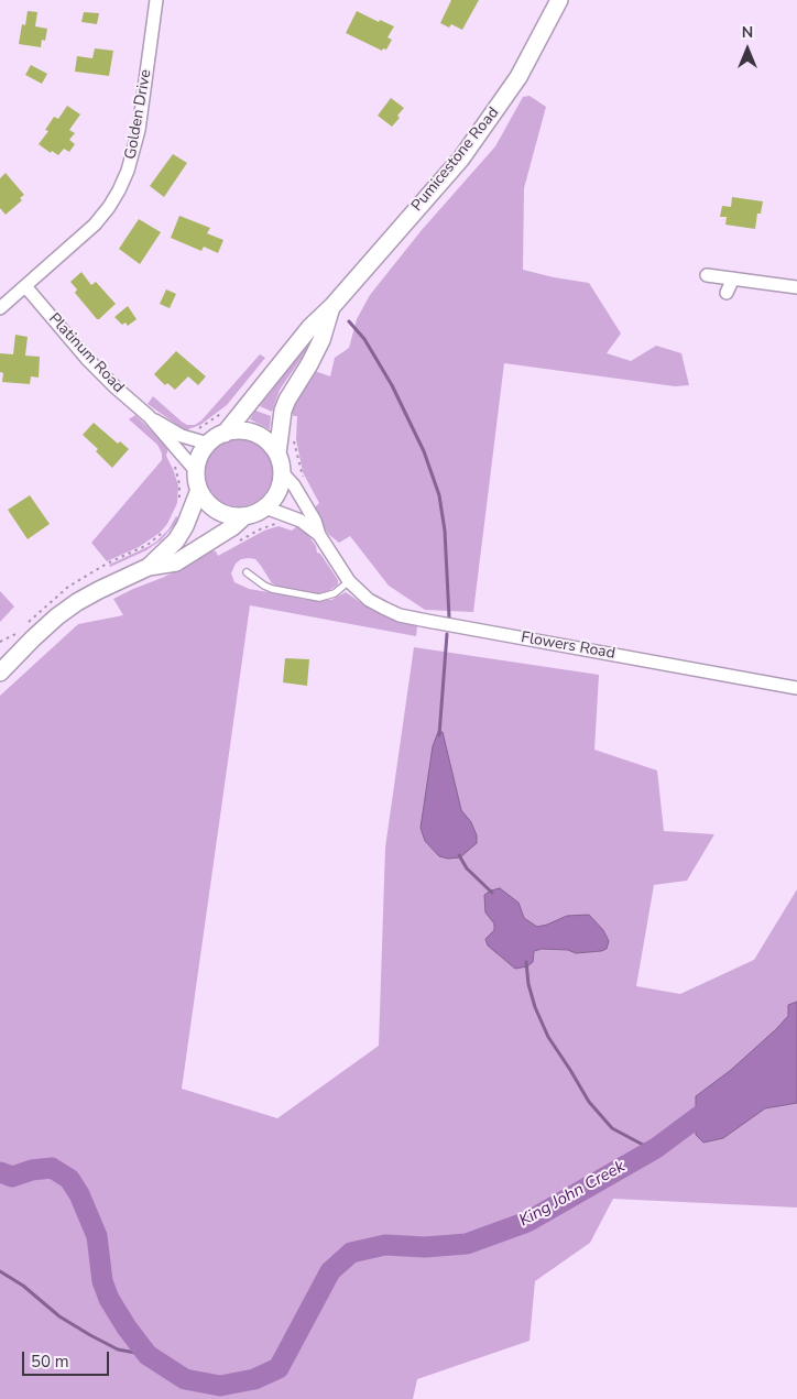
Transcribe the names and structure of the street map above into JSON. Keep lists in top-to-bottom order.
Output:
{
  "streets": {
    "main road": ["Pumicestone Road"],
    "street": ["Golden Drive", "Platinum Road", "Flowers Road"]
  },
  "crossings": [
    ["Golden Drive", "Platinum Road"],
    ["Pumicestone Road", "Platinum Road"],
    ["Pumicestone Road", "Flowers Road"],
    ["Platinum Road", "Flowers Road"]
  ],
  "water": ["King John Creek"],
  "scale_bar": "50 m",
  "north": "top"
}
